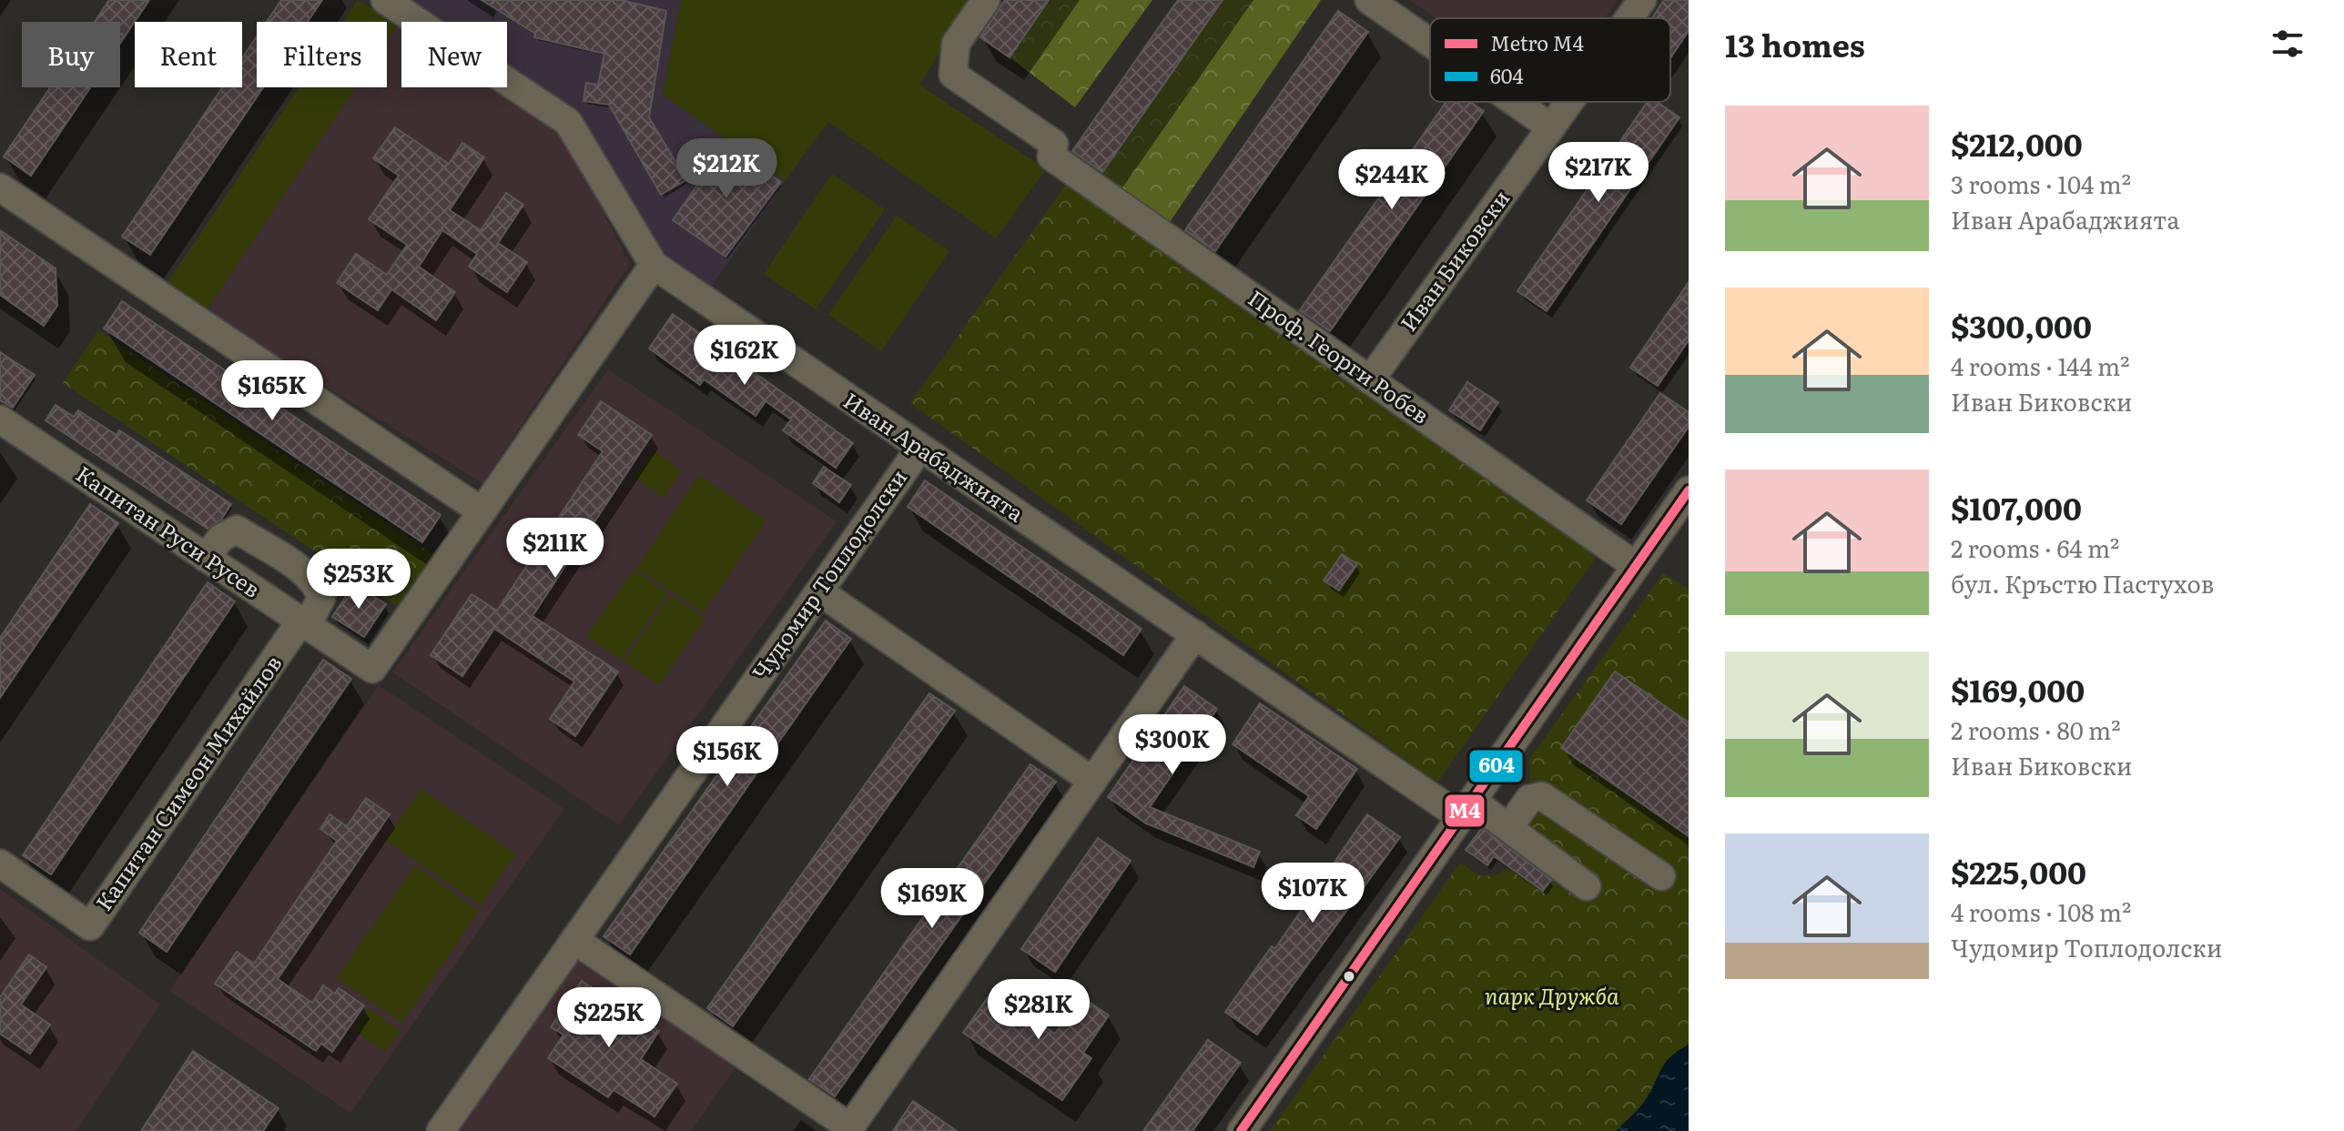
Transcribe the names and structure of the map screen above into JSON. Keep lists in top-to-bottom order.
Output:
{
  "streets": {
    "street": [
      "Иван Биковски",
      "Проф. Георги Робев",
      "Иван Арабаджията",
      "Капитан Руси Русев",
      "Чудомир Топлодолски",
      "Капитан Симеон Михайлов"
    ]
  },
  "crossings": [
    ["Иван Биковски", "Проф. Георги Робев"],
    ["Иван Арабаджията", "Чудомир Топлодолски"],
    ["Капитан Руси Русев", "Капитан Симеон Михайлов"]
  ],
  "parks": ["парк Дружба"],
  "lines": ["metro line M4", "transit line 604"],
  "legend": ["Metro M4", "604"],
  "page": {
    "heading": "13 homes",
    "chip": [
      "Buy",
      "Rent",
      "Filters",
      "New"
    ],
    "list": [
      {
        "name": "$212,000",
        "note": "3 rooms · 104 m² · Иван Арабаджията"
      },
      {
        "name": "$300,000",
        "note": "4 rooms · 144 m² · Иван Биковски"
      },
      {
        "name": "$107,000",
        "note": "2 rooms · 64 m² · бул. Кръстю Пастухов"
      },
      {
        "name": "$169,000",
        "note": "2 rooms · 80 m² · Иван Биковски"
      },
      {
        "name": "$225,000",
        "note": "4 rooms · 108 m² · Чудомир Топлодолски"
      }
    ],
    "price": [
      "$212K",
      "$217K",
      "$244K",
      "$162K",
      "$165K",
      "$211K",
      "$253K",
      "$300K",
      "$156K",
      "$107K",
      "$169K",
      "$281K",
      "$225K"
    ]
  }
}
